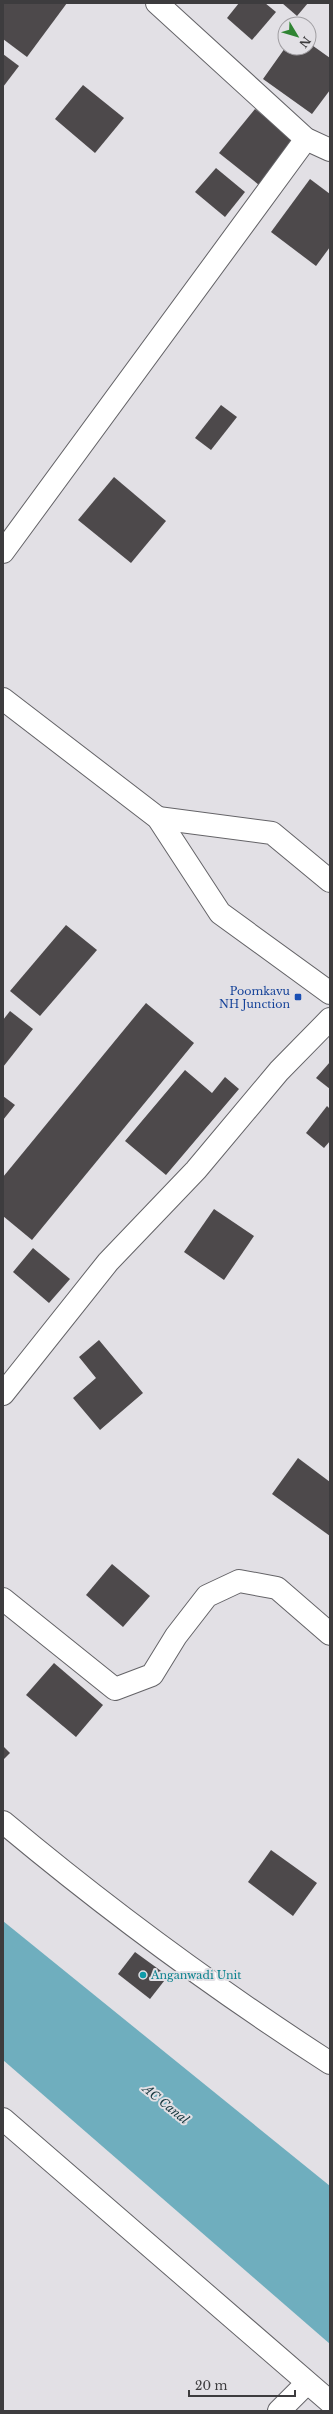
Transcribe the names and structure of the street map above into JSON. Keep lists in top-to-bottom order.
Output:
{
  "water": ["AC Canal"],
  "places": {
    "transit": ["Poomkavu NH Junction"],
    "other": ["Anganwadi Unit"]
  },
  "scale_bar": "20 m",
  "north": "bottom right"
}
